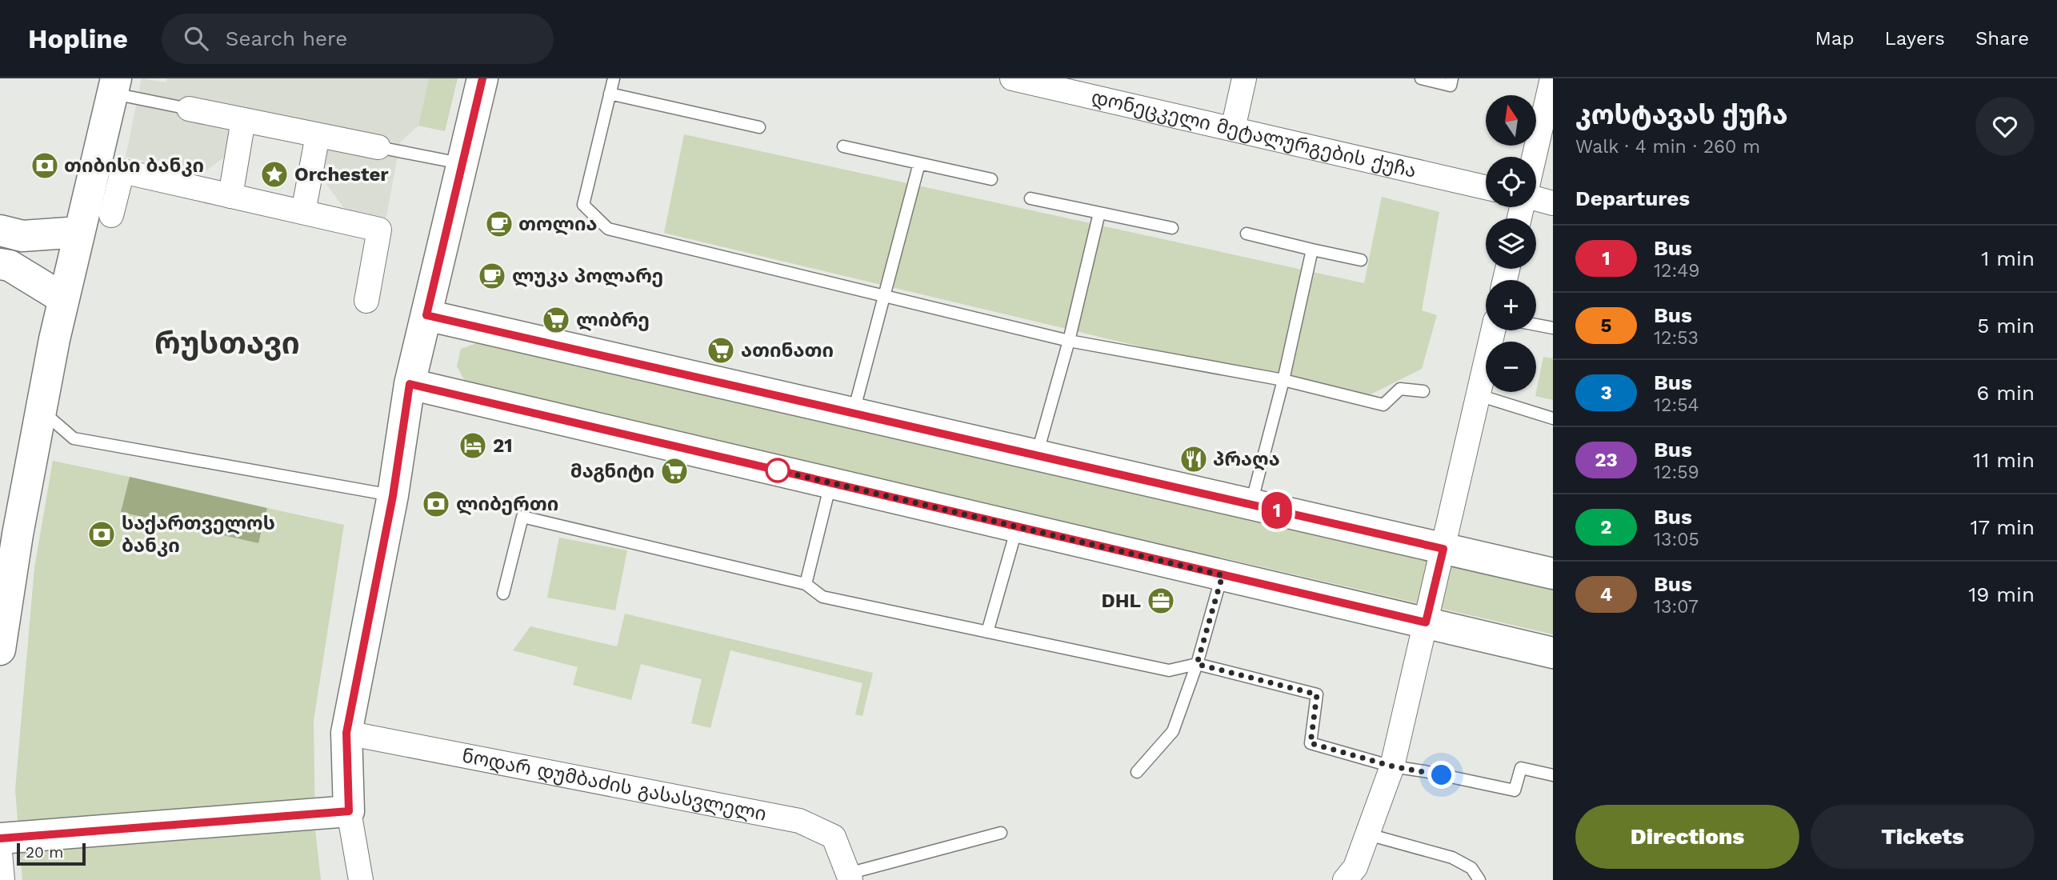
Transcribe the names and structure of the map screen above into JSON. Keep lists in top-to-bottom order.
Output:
{
  "streets": {
    "street": ["დონეცკელი მეტალურგების ქუჩა", "ნოდარ დუმბაძის გასასვლელი"]
  },
  "districts": ["რუსთავი"],
  "places": {
    "bank": ["თიბისი ბანკი", "ლიბერთი", "საქართველოს ბანკი"],
    "place": ["Orchester"],
    "cafe": ["თოლია", "ლუკა პოლარე"],
    "supermarket": ["ლიბრე", "ათინათი", "მაგნიტი"],
    "hotel": ["21"],
    "restaurant": ["პრაღა"],
    "office": ["DHL"]
  },
  "lines": ["bus line 1"],
  "scale_bar": "20 m",
  "north": "top",
  "page": {
    "header": "Hopline",
    "search": "Search here",
    "nav": ["Map", "Layers", "Share"],
    "on_map": "1",
    "heading": [
      ["კოსტავას ქუჩა", "Walk · 4 min · 260 m"],
      "Departures"
    ],
    "map_buttons": ["+", "−"],
    "list": [
      {
        "mark": "1",
        "name": "Bus",
        "note": "12:49",
        "value": "1 min"
      },
      {
        "mark": "5",
        "name": "Bus",
        "note": "12:53",
        "value": "5 min"
      },
      {
        "mark": "3",
        "name": "Bus",
        "note": "12:54",
        "value": "6 min"
      },
      {
        "mark": "23",
        "name": "Bus",
        "note": "12:59",
        "value": "11 min"
      },
      {
        "mark": "2",
        "name": "Bus",
        "note": "13:05",
        "value": "17 min"
      },
      {
        "mark": "4",
        "name": "Bus",
        "note": "13:07",
        "value": "19 min"
      }
    ],
    "buttons": ["Directions", "Tickets"],
    "scale": "20 m"
  }
}
